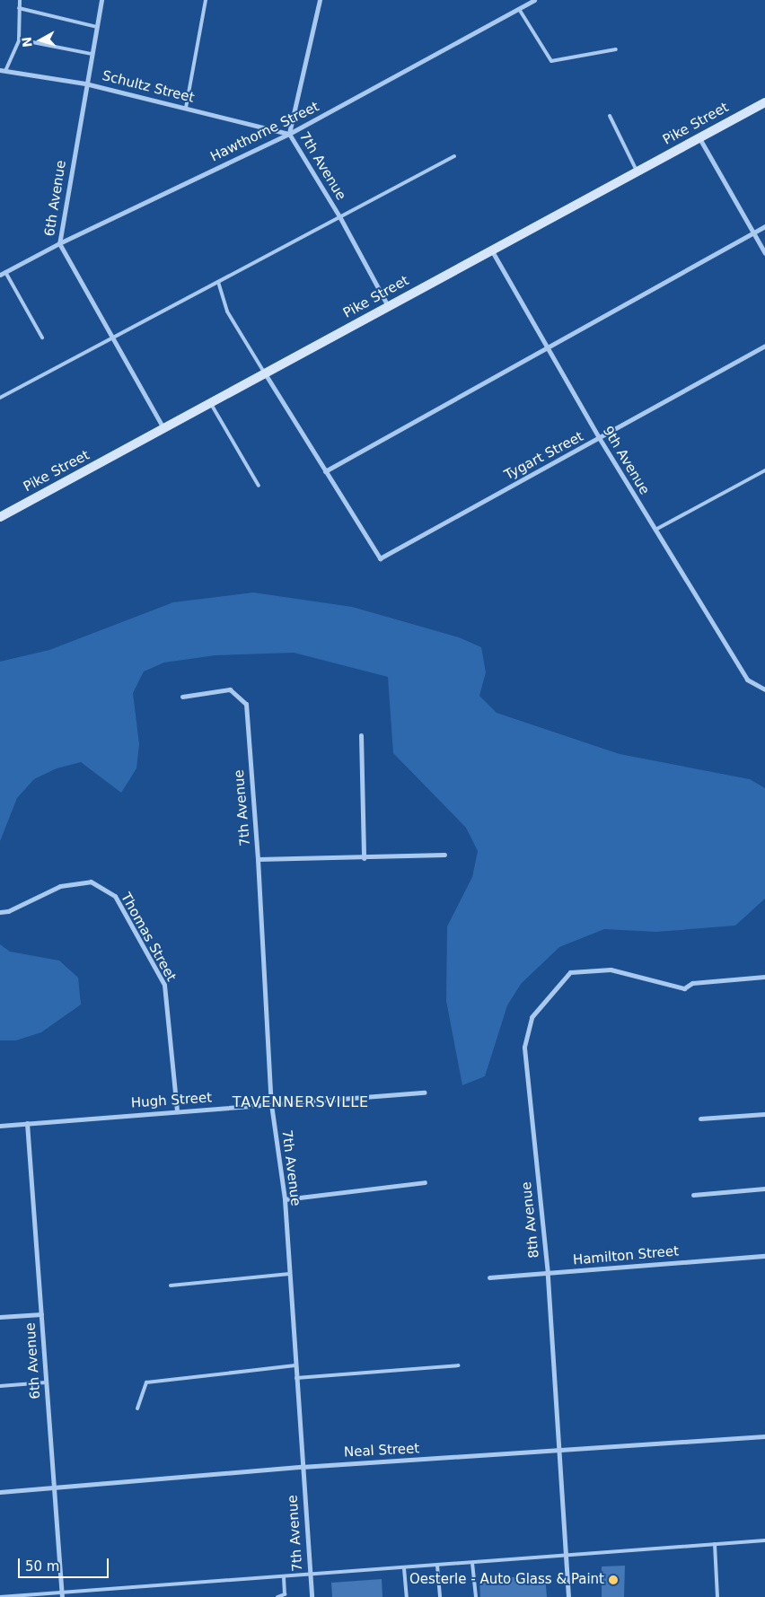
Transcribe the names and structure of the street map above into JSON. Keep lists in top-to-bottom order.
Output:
{
  "streets": {
    "main road": ["Pike Street"],
    "street": [
      "Schultz Street",
      "Hawthorne Street",
      "7th Avenue",
      "6th Avenue",
      "Tygart Street",
      "9th Avenue",
      "Thomas Street",
      "Hugh Street",
      "8th Avenue",
      "Hamilton Street",
      "Neal Street"
    ]
  },
  "crossings": [
    ["Schultz Street", "Hawthorne Street"],
    ["Schultz Street", "7th Avenue"],
    ["Schultz Street", "6th Avenue"],
    ["Pike Street", "7th Avenue"],
    ["Pike Street", "6th Avenue"],
    ["Pike Street", "9th Avenue"],
    ["Hawthorne Street", "7th Avenue"],
    ["Hawthorne Street", "6th Avenue"],
    ["7th Avenue", "Hugh Street"],
    ["7th Avenue", "Neal Street"],
    ["6th Avenue", "Hugh Street"],
    ["6th Avenue", "Neal Street"],
    ["Tygart Street", "9th Avenue"],
    ["Thomas Street", "Hugh Street"],
    ["8th Avenue", "Hamilton Street"],
    ["8th Avenue", "Neal Street"]
  ],
  "districts": ["TAVENNERSVILLE"],
  "places": ["Oesterle - Auto Glass & Paint"],
  "scale_bar": "50 m",
  "north": "left"
}
